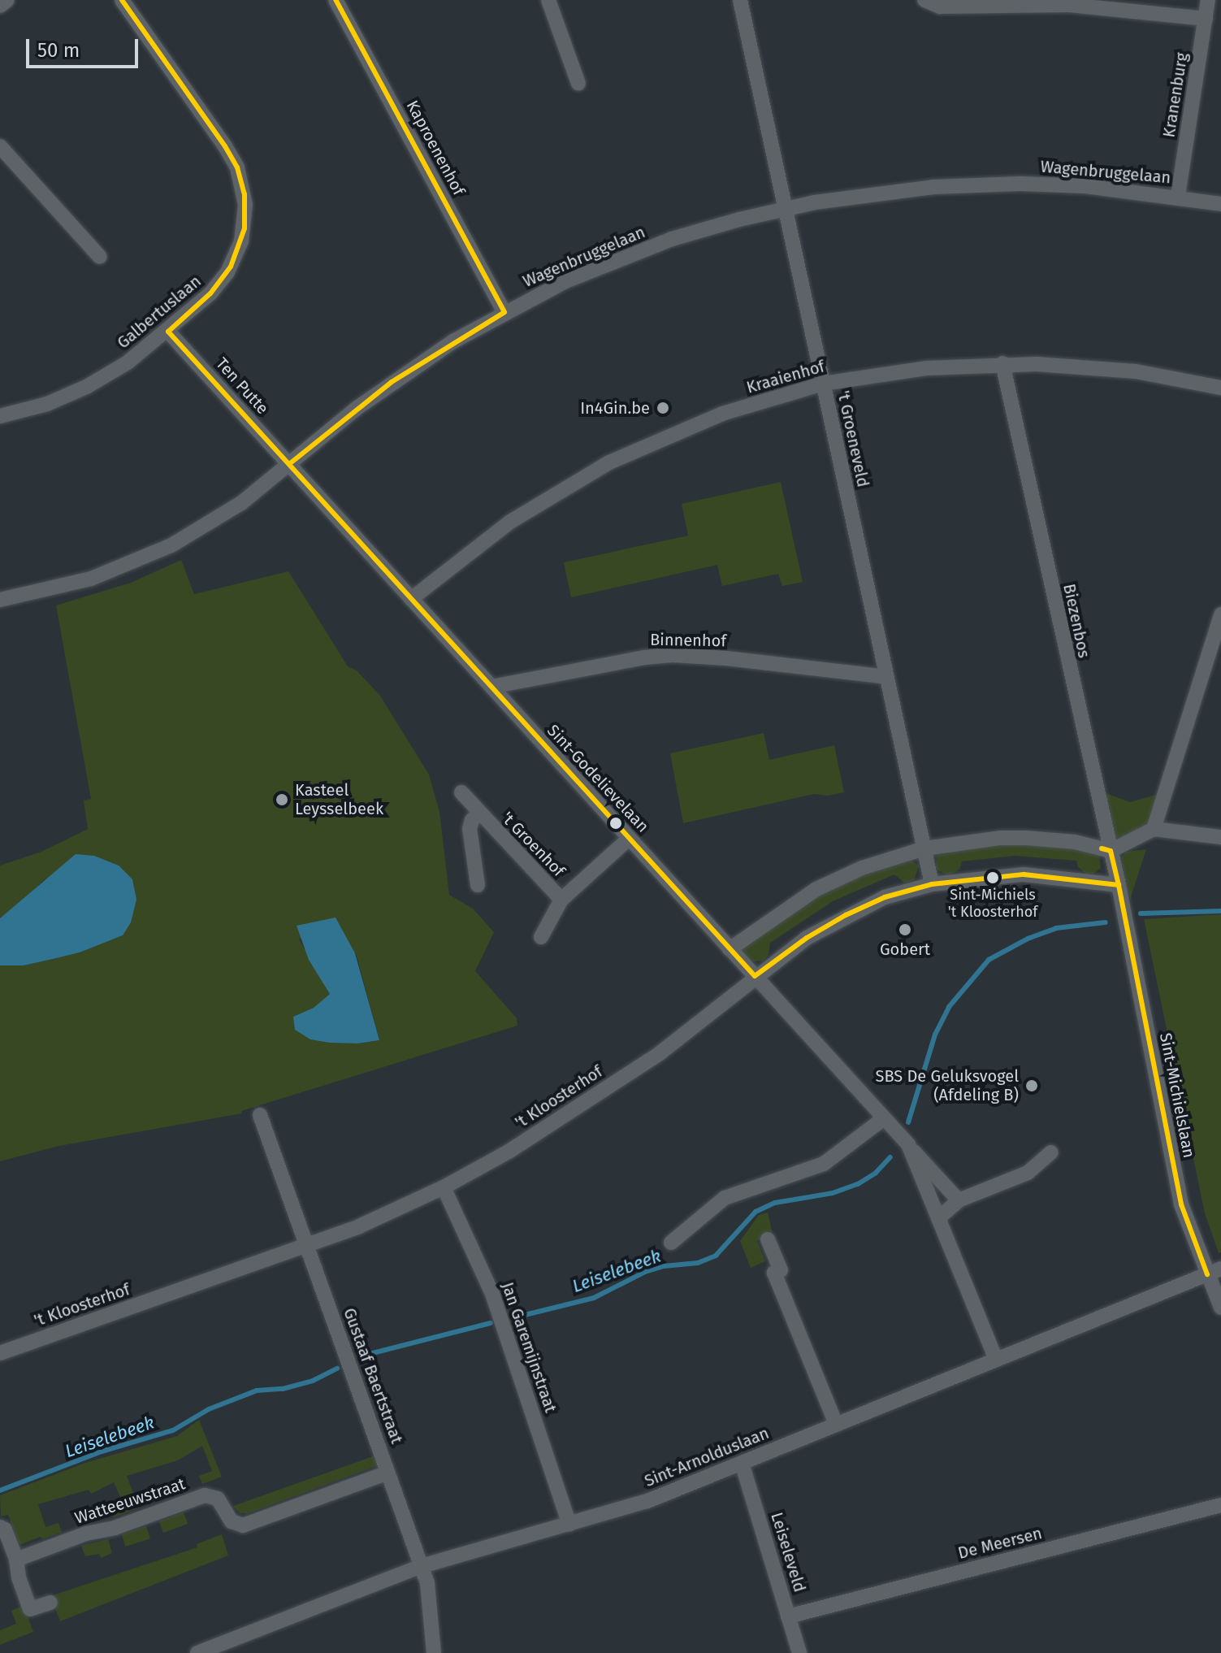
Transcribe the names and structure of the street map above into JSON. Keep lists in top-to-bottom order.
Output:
{
  "streets": {
    "street": [
      "Kranenburg",
      "Kaproenenhof",
      "Wagenbruggelaan",
      "Galbertuslaan",
      "Kraaienhof",
      "Ten Putte",
      "'t Groeneveld",
      "Biezenbos",
      "Binnenhof",
      "Sint-Godelievelaan",
      "'t Groenhof",
      "Sint-Michielslaan",
      "'t Kloosterhof",
      "Jan Garemijnstraat",
      "Gustaaf Baertstraat",
      "Sint-Arnolduslaan",
      "Watteeuwstraat",
      "De Meersen",
      "Leiseleveld"
    ]
  },
  "crossings": [
    ["Kranenburg", "Wagenbruggelaan"],
    ["Kaproenenhof", "Wagenbruggelaan"],
    ["Wagenbruggelaan", "Ten Putte"],
    ["Wagenbruggelaan", "'t Groeneveld"],
    ["Wagenbruggelaan", "Sint-Godelievelaan"],
    ["Galbertuslaan", "Ten Putte"],
    ["Kraaienhof", "'t Groeneveld"],
    ["Kraaienhof", "Biezenbos"],
    ["Kraaienhof", "Sint-Godelievelaan"],
    ["Ten Putte", "Sint-Godelievelaan"],
    ["'t Groeneveld", "Binnenhof"],
    ["'t Groeneveld", "'t Kloosterhof"],
    ["Biezenbos", "Sint-Michielslaan"],
    ["Biezenbos", "'t Kloosterhof"],
    ["Binnenhof", "Sint-Godelievelaan"],
    ["Sint-Godelievelaan", "'t Groenhof"],
    ["Sint-Godelievelaan", "'t Kloosterhof"],
    ["Sint-Godelievelaan", "Sint-Arnolduslaan"],
    ["Sint-Michielslaan", "'t Kloosterhof"],
    ["Sint-Michielslaan", "Sint-Arnolduslaan"],
    ["'t Kloosterhof", "Jan Garemijnstraat"],
    ["'t Kloosterhof", "Gustaaf Baertstraat"],
    ["Jan Garemijnstraat", "Sint-Arnolduslaan"],
    ["Gustaaf Baertstraat", "Sint-Arnolduslaan"],
    ["Gustaaf Baertstraat", "Watteeuwstraat"],
    ["Sint-Arnolduslaan", "Leiseleveld"],
    ["De Meersen", "Leiseleveld"]
  ],
  "water": ["Leiselebeek"],
  "places": [
    "In4Gin.be",
    "Kasteel Leysselbeek",
    "Sint-Michiels 't Kloosterhof",
    "Gobert",
    "SBS De Geluksvogel (Afdeling B)"
  ],
  "scale_bar": "50 m"
}
